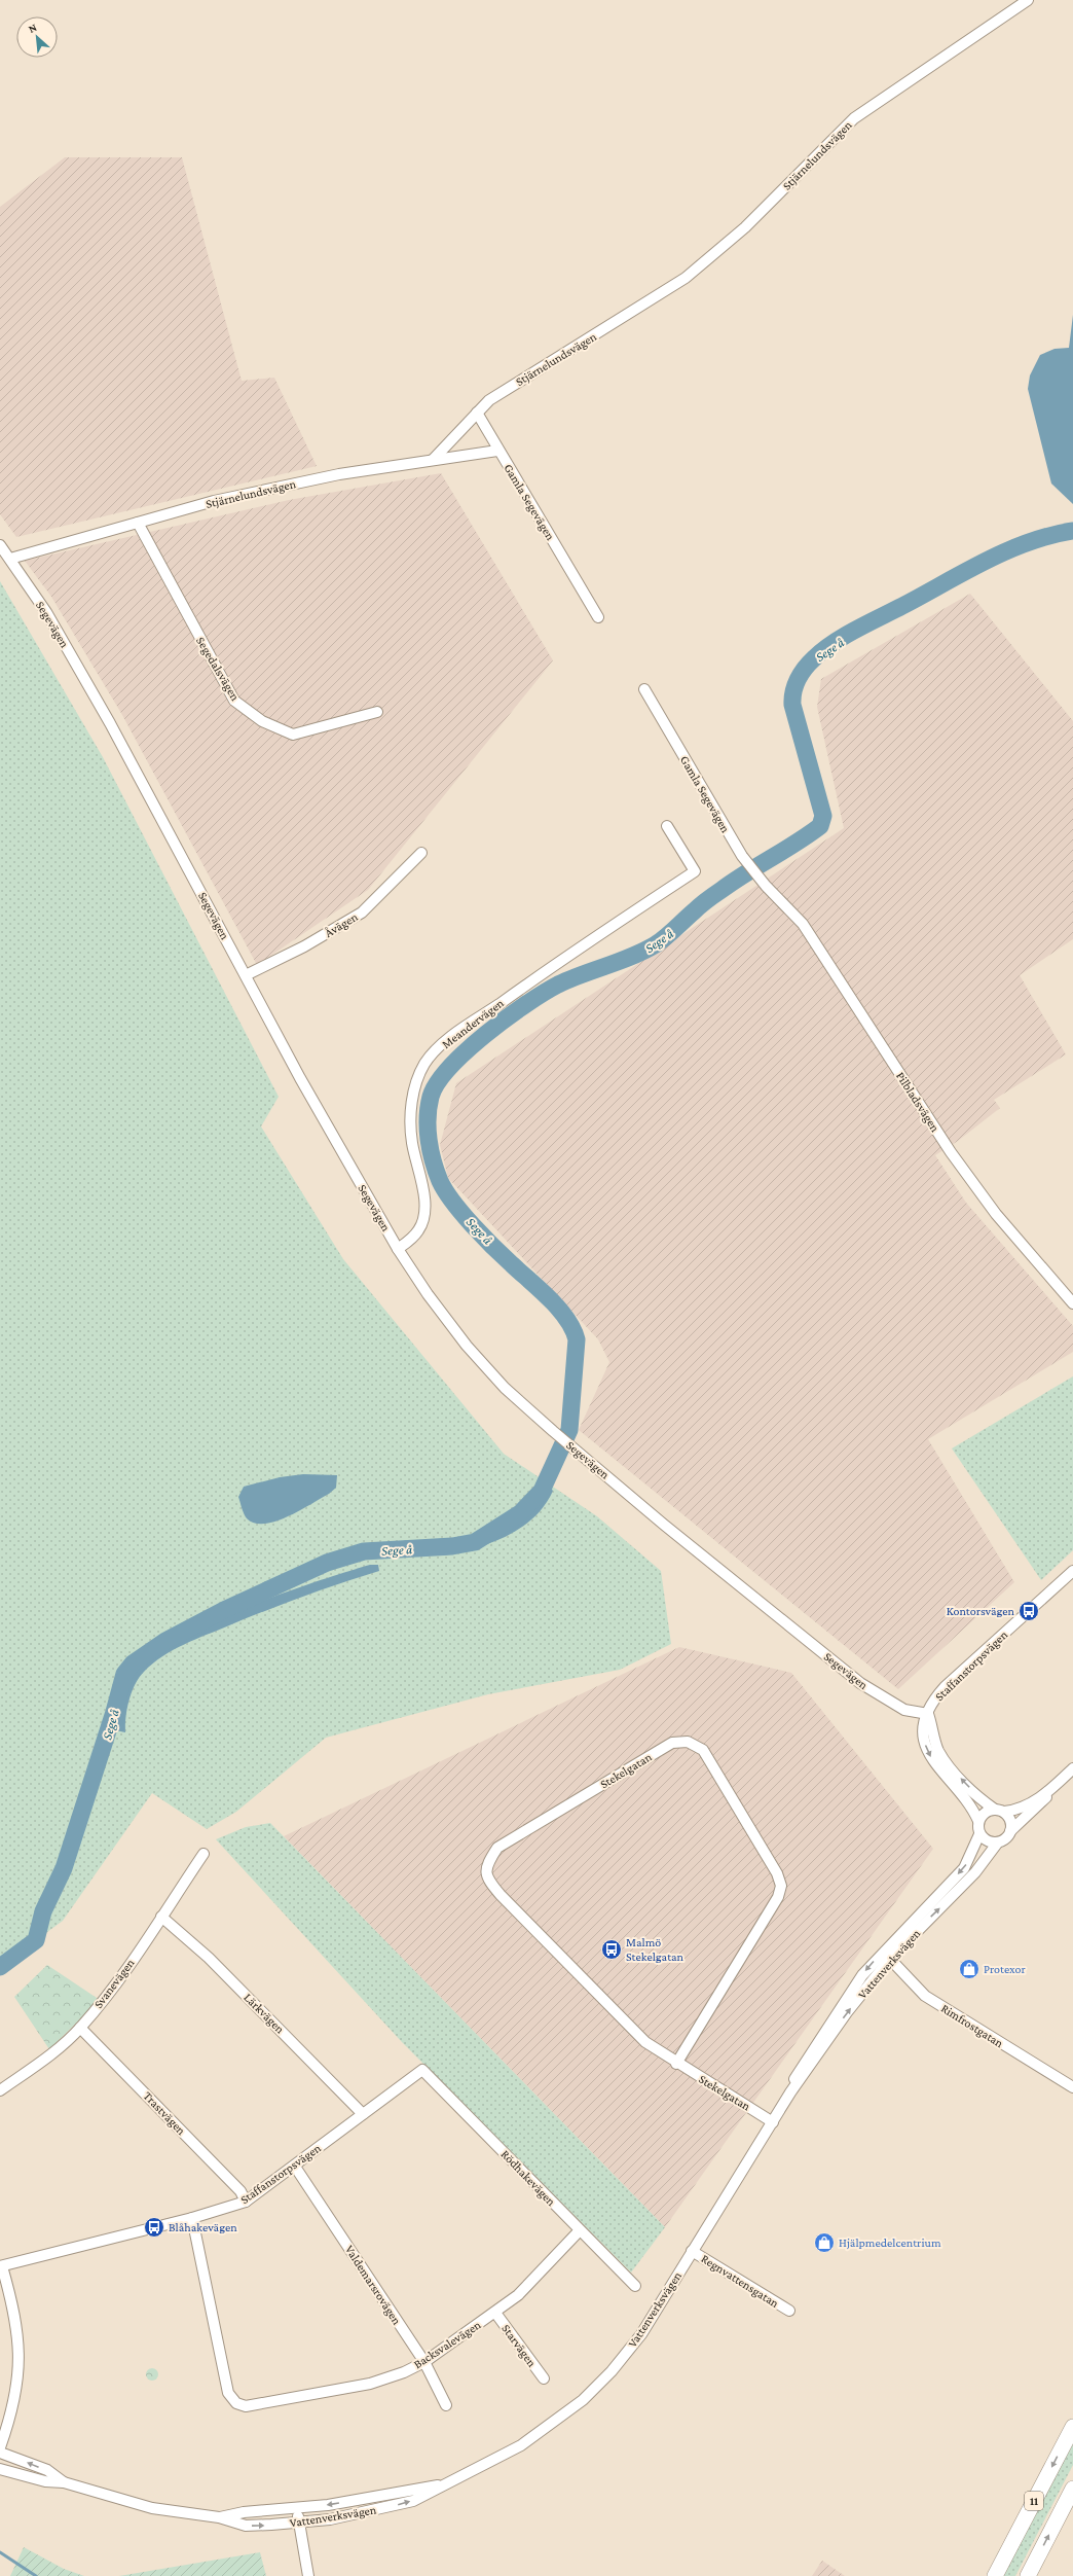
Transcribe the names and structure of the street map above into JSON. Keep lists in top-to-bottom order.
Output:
{
  "streets": {
    "highway": ["11"],
    "street": [
      "Stjärnelundsvägen",
      "Gamla Segevägen",
      "Segevägen",
      "Segedalsvägen",
      "Åvägen",
      "Meandervägen",
      "Pilbladsvägen",
      "Staffanstorpsvägen",
      "Stekelgatan",
      "Vattenverksvägen",
      "Svanevägen",
      "Lärkvägen",
      "Rimfrostgatan",
      "Trastvägen",
      "Rödhakevägen",
      "Regnvattensgatan",
      "Valdemarsrovägen",
      "Backsvalevägen",
      "Starvägen"
    ]
  },
  "crossings": [
    ["Stjärnelundsvägen", "Gamla Segevägen"],
    ["Stjärnelundsvägen", "Segevägen"],
    ["Stjärnelundsvägen", "Segedalsvägen"],
    ["Gamla Segevägen", "Pilbladsvägen"],
    ["Segevägen", "Åvägen"],
    ["Segevägen", "Meandervägen"],
    ["Segevägen", "Staffanstorpsvägen"],
    ["Staffanstorpsvägen", "Lärkvägen"],
    ["Staffanstorpsvägen", "Trastvägen"],
    ["Staffanstorpsvägen", "Rödhakevägen"],
    ["Staffanstorpsvägen", "Valdemarsrovägen"],
    ["Staffanstorpsvägen", "Backsvalevägen"],
    ["Stekelgatan", "Vattenverksvägen"],
    ["Vattenverksvägen", "Rimfrostgatan"],
    ["Vattenverksvägen", "Regnvattensgatan"],
    ["Svanevägen", "Lärkvägen"],
    ["Svanevägen", "Trastvägen"],
    ["Rödhakevägen", "Backsvalevägen"],
    ["Valdemarsrovägen", "Backsvalevägen"],
    ["Backsvalevägen", "Starvägen"]
  ],
  "water": ["Sege å"],
  "places": {
    "bus stop": ["Kontorsvägen", "Malmö Stekelgatan", "Blåhakevägen"],
    "shop": ["Protexor", "Hjälpmedelcentrium"]
  },
  "north": "top left"
}
